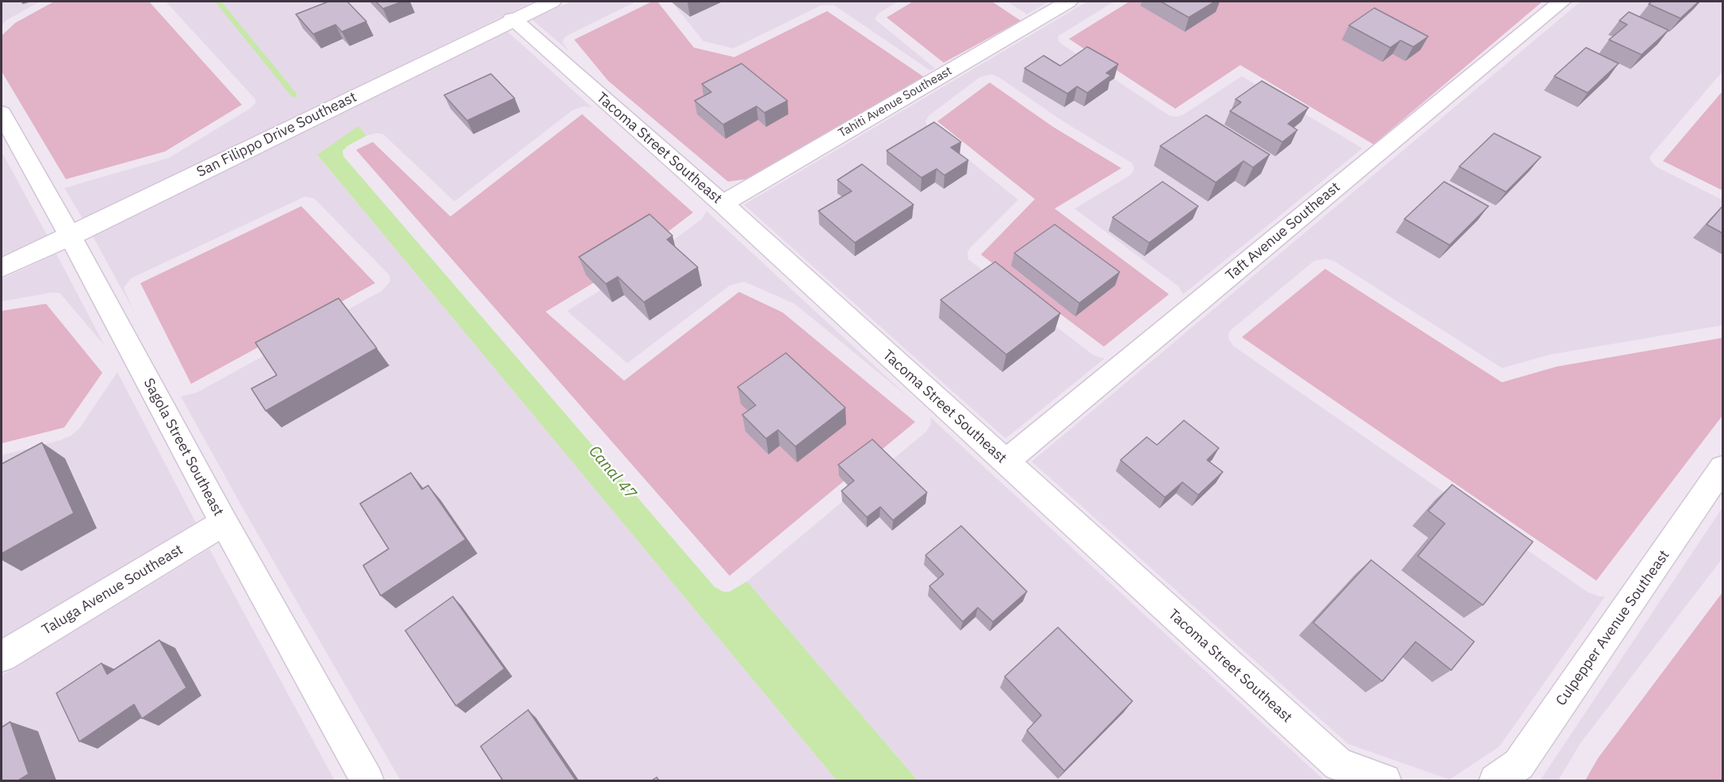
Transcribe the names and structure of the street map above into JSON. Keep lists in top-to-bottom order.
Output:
{
  "streets": {
    "street": [
      "Tahiti Avenue Southeast",
      "San Filippo Drive Southeast",
      "Tacoma Street Southeast",
      "Taft Avenue Southeast",
      "Sagola Street Southeast",
      "Taluga Avenue Southeast",
      "Culpepper Avenue Southeast"
    ]
  },
  "crossings": [
    ["Tahiti Avenue Southeast", "Tacoma Street Southeast"],
    ["San Filippo Drive Southeast", "Tacoma Street Southeast"],
    ["San Filippo Drive Southeast", "Sagola Street Southeast"],
    ["Tacoma Street Southeast", "Taft Avenue Southeast"],
    ["Sagola Street Southeast", "Taluga Avenue Southeast"]
  ],
  "water": ["Canal 47"]
}
